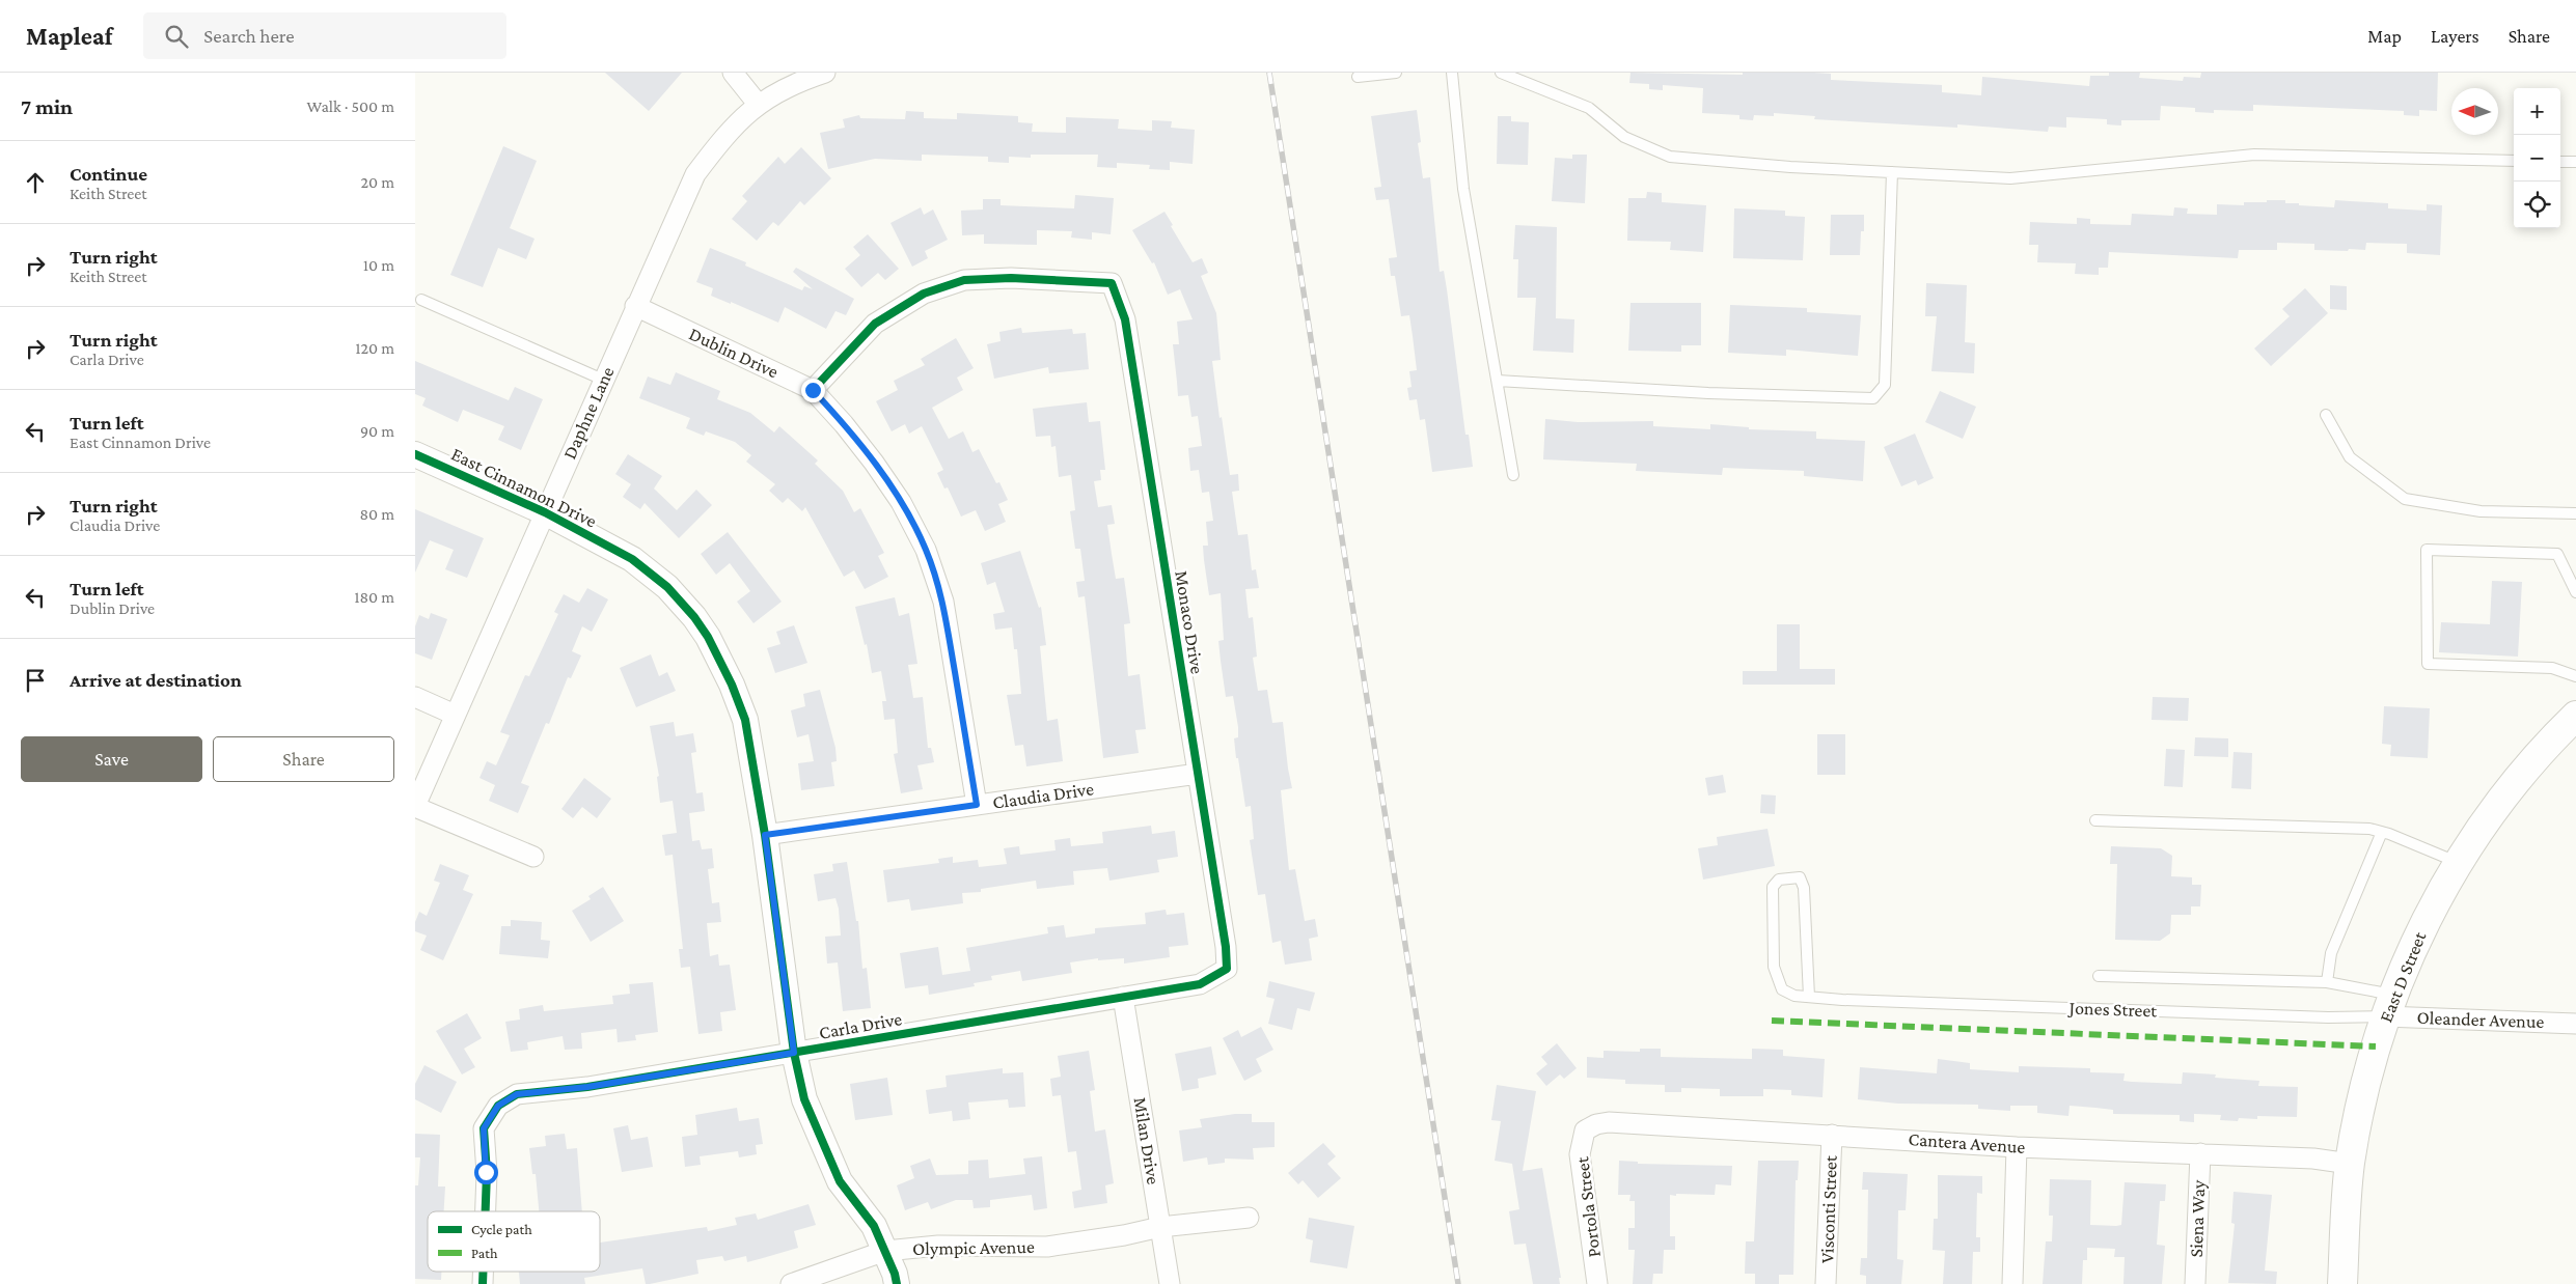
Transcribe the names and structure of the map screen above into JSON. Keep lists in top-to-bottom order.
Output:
{
  "streets": {
    "main road": ["East D Street"],
    "street": [
      "Dublin Drive",
      "Daphne Lane",
      "East Cinnamon Drive",
      "Monaco Drive",
      "Claudia Drive",
      "Oleander Avenue",
      "Carla Drive",
      "Milan Drive",
      "Cantera Avenue",
      "Portola Street",
      "Visconti Street",
      "Siena Way",
      "Olympic Avenue"
    ],
    "lane": ["Jones Street"]
  },
  "crossings": [
    ["Dublin Drive", "Daphne Lane"],
    ["Dublin Drive", "Monaco Drive"],
    ["Dublin Drive", "Claudia Drive"],
    ["Daphne Lane", "East Cinnamon Drive"],
    ["East Cinnamon Drive", "Claudia Drive"],
    ["East Cinnamon Drive", "Carla Drive"],
    ["East Cinnamon Drive", "Olympic Avenue"],
    ["Monaco Drive", "Claudia Drive"],
    ["Monaco Drive", "Carla Drive"],
    ["East D Street", "Jones Street"],
    ["East D Street", "Oleander Avenue"],
    ["East D Street", "Cantera Avenue"],
    ["Jones Street", "Oleander Avenue"],
    ["Carla Drive", "Milan Drive"],
    ["Milan Drive", "Olympic Avenue"],
    ["Cantera Avenue", "Portola Street"],
    ["Cantera Avenue", "Visconti Street"],
    ["Cantera Avenue", "Siena Way"]
  ],
  "legend": ["Cycle path", "Path"],
  "north": "left",
  "page": {
    "header": "Mapleaf",
    "search": "Search here",
    "nav": ["Map", "Layers", "Share"],
    "heading": ["7 min", "Walk · 500 m"],
    "map_buttons": ["+", "−"],
    "list": [
      ["Continue", "Keith Street", "20 m"],
      ["Turn right", "Keith Street", "10 m"],
      ["Turn right", "Carla Drive", "120 m"],
      ["Turn left", "East Cinnamon Drive", "90 m"],
      ["Turn right", "Claudia Drive", "80 m"],
      ["Turn left", "Dublin Drive", "180 m"],
      "Arrive at destination"
    ],
    "buttons": ["Save", "Share"]
  }
}
